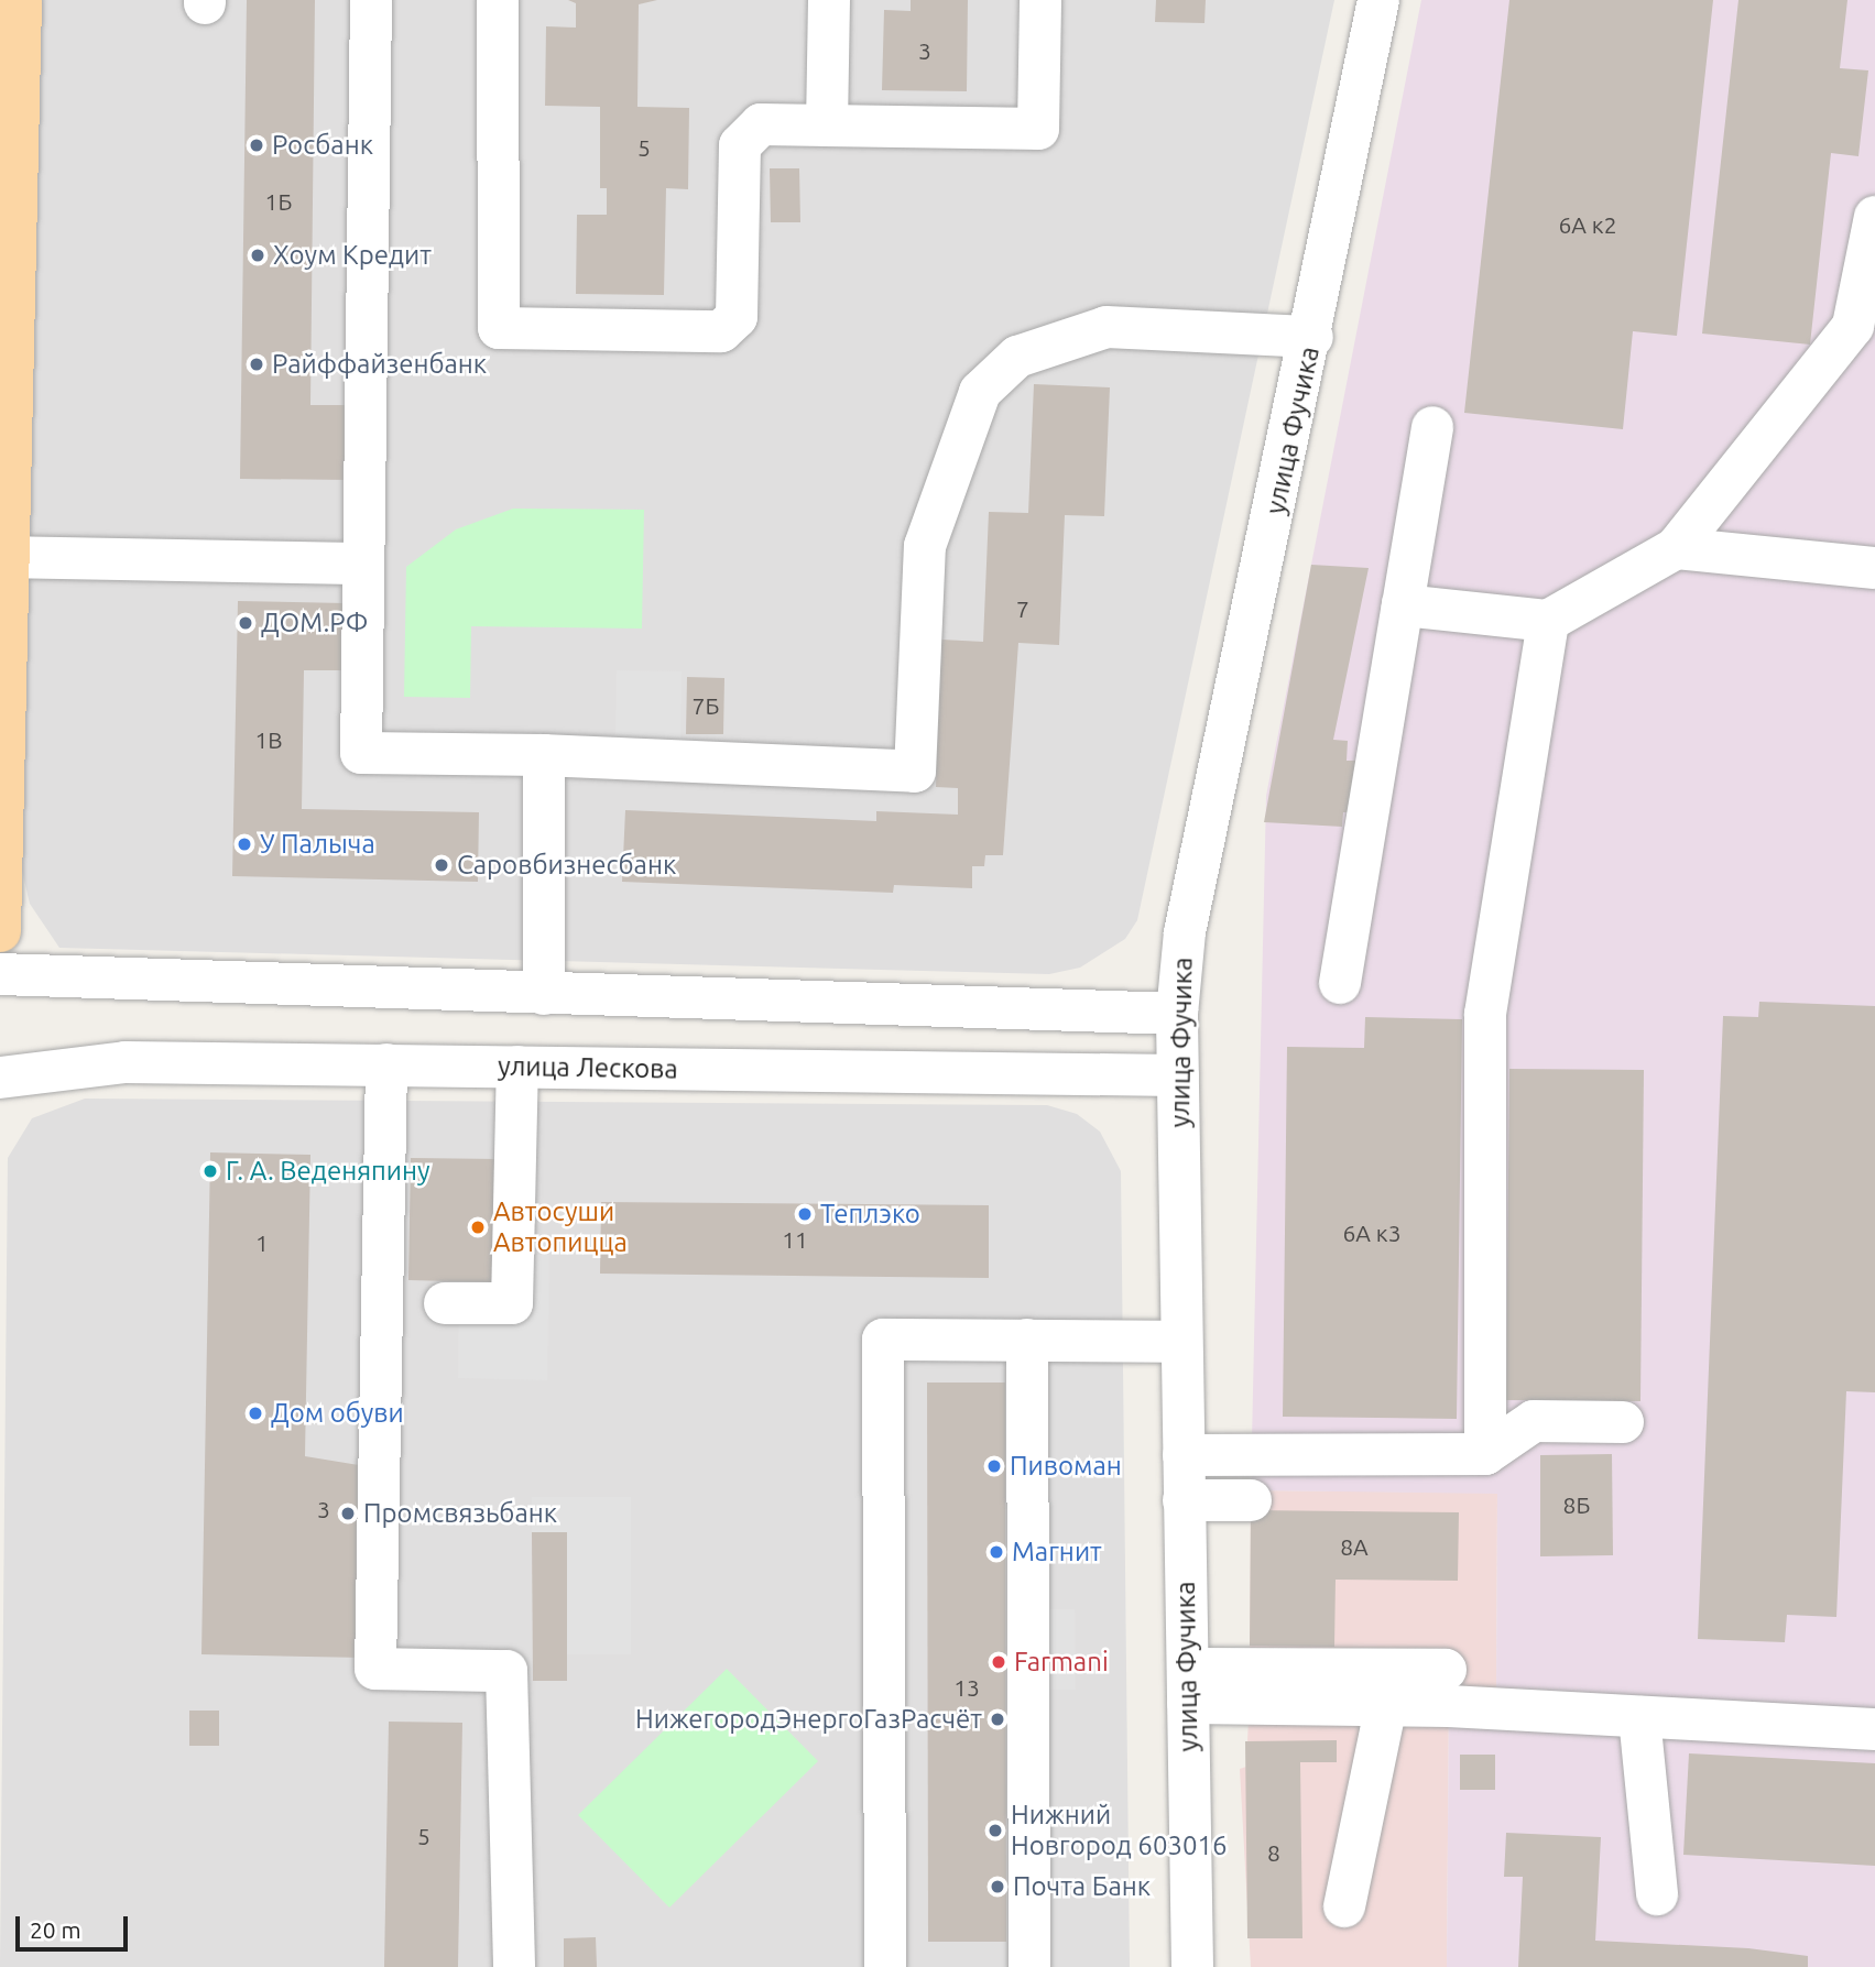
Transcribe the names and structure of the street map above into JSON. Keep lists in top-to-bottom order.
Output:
{
  "streets": {
    "street": ["улица Фучика", "улица Лескова"]
  },
  "crossings": [
    ["улица Фучика", "улица Лескова"]
  ],
  "places": [
    "Росбанк",
    "Хоум Кредит",
    "Райффайзенбанк",
    "ДОМ.РФ",
    "У Палыча",
    "Саровбизнесбанк",
    "Г. А. Веденяпину",
    "Теплэко",
    "Автосуши Автопицца",
    "Дом обуви",
    "Пивоман",
    "Промсвязьбанк",
    "Магнит",
    "Farmani",
    "НижегородЭнергоГазРасчёт",
    "Нижний Новгород 603016",
    "Почта Банк"
  ],
  "house_numbers": [
    "3",
    "5",
    "1Б",
    "6А к2",
    "7",
    "7Б",
    "1В",
    "6А к3",
    "11",
    "1",
    "8Б",
    "3",
    "8А",
    "13",
    "5",
    "8"
  ],
  "scale_bar": "20 m"
}
